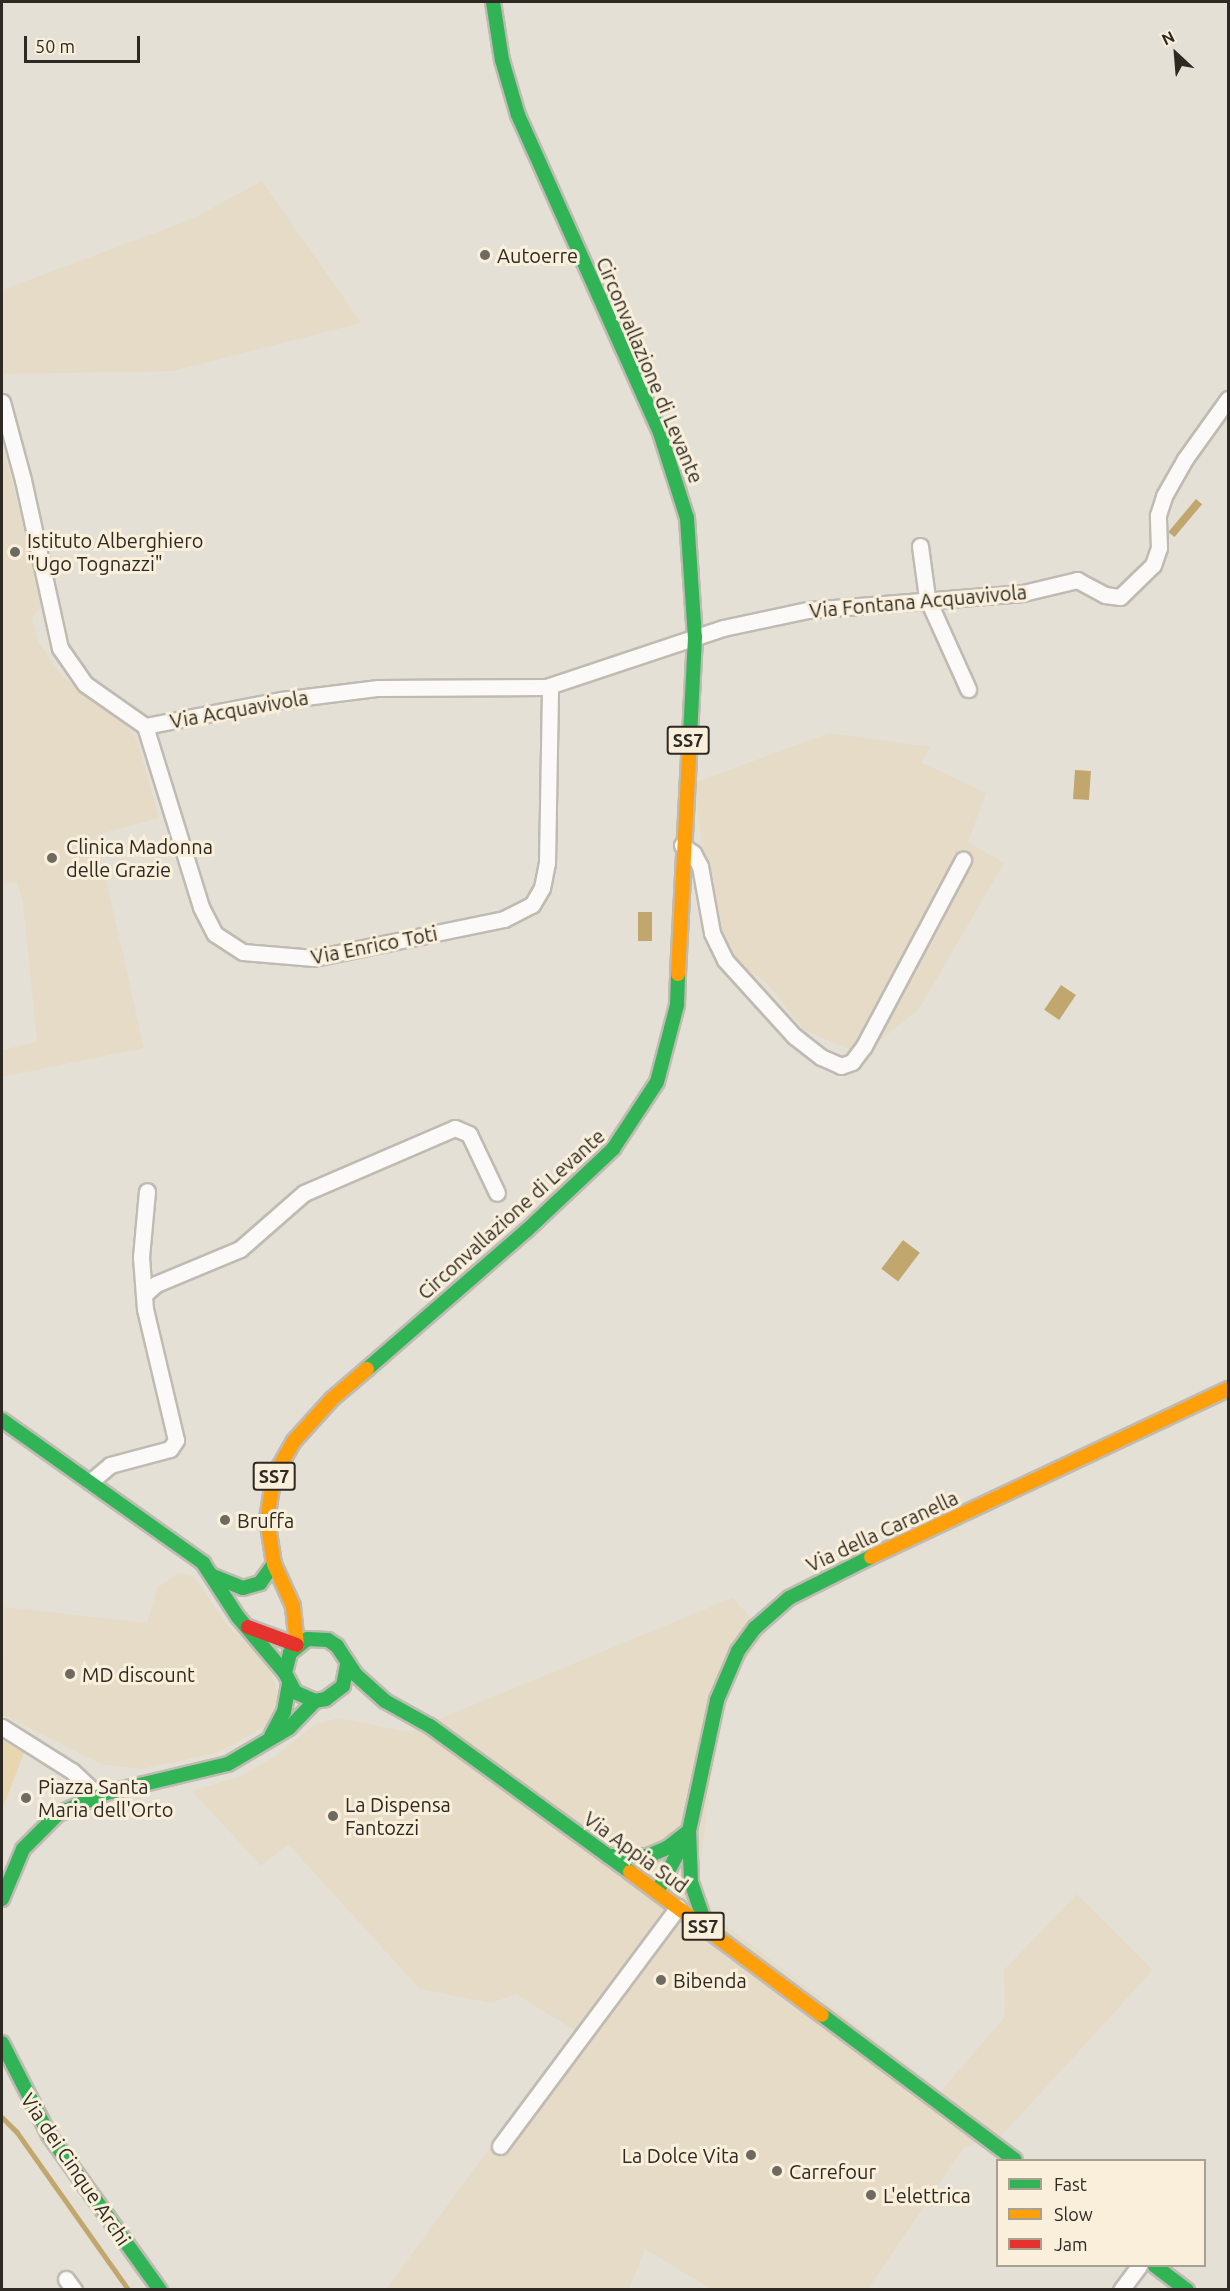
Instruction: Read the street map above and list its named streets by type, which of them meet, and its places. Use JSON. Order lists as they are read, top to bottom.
{
  "streets": {
    "main road": [
      "Circonvallazione di Levante",
      "SS7",
      "Via della Caranella",
      "Via Appia Sud",
      "Via dei Cinque Archi"
    ],
    "street": ["Via Fontana Acquavivola", "Via Acquavivola", "Via Enrico Toti"]
  },
  "crossings": [
    ["Circonvallazione di Levante", "Via Fontana Acquavivola"],
    ["Circonvallazione di Levante", "Via Acquavivola"],
    ["Circonvallazione di Levante", "SS7"],
    ["Circonvallazione di Levante", "Via Appia Sud"],
    ["Via Fontana Acquavivola", "Via Acquavivola"],
    ["Via Acquavivola", "Via Enrico Toti"],
    ["SS7", "Via Appia Sud"],
    ["Via della Caranella", "Via Appia Sud"]
  ],
  "places": [
    "Autoerre",
    "Istituto Alberghiero \"Ugo Tognazzi\"",
    "Clinica Madonna delle Grazie",
    "Bruffa",
    "MD discount",
    "Piazza Santa Maria dell'Orto",
    "La Dispensa Fantozzi",
    "Bibenda",
    "La Dolce Vita",
    "Carrefour",
    "L'elettrica"
  ],
  "legend": ["Fast", "Slow", "Jam"],
  "scale_bar": "50 m",
  "north": "top left"
}
